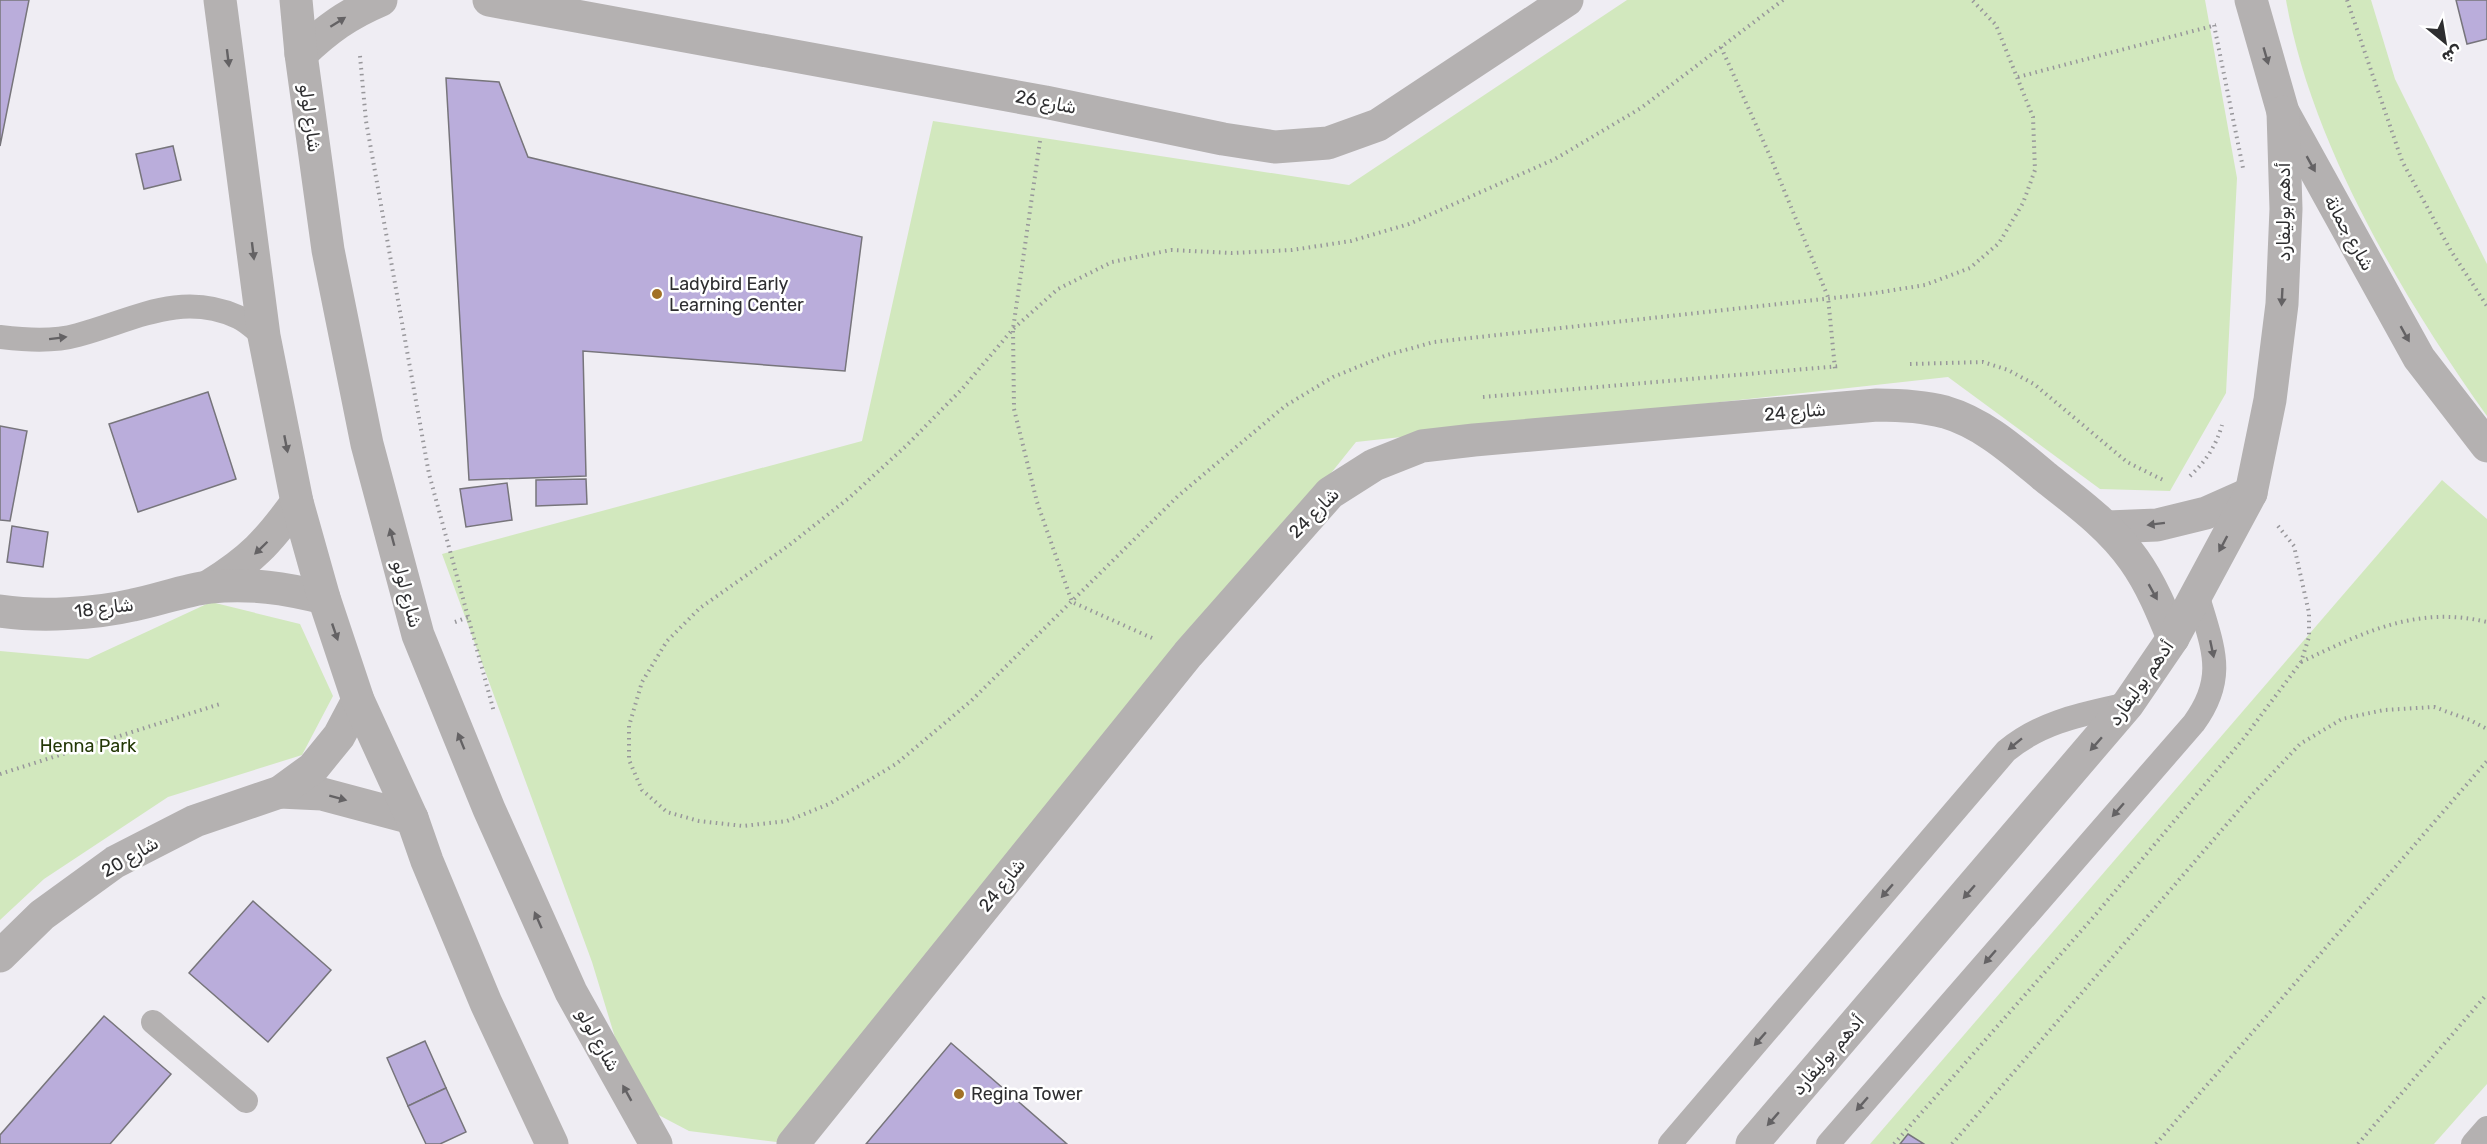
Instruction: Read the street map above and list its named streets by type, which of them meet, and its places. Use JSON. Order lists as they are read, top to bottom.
{
  "streets": {
    "street": [
      "شارع 26",
      "شارع لولو",
      "أدهم بوليفارد",
      "شارع جمانة",
      "شارع 24",
      "شارع 18",
      "شارع 20"
    ]
  },
  "crossings": [
    ["أدهم بوليفارد", "شارع جمانة"],
    ["أدهم بوليفارد", "شارع 24"]
  ],
  "one_way": ["أدهم بوليفارد", "شارع جمانة"],
  "parks": ["Henna Park"],
  "places": ["Ladybird Early Learning Center", "Regina Tower"],
  "north": "bottom right"
}
